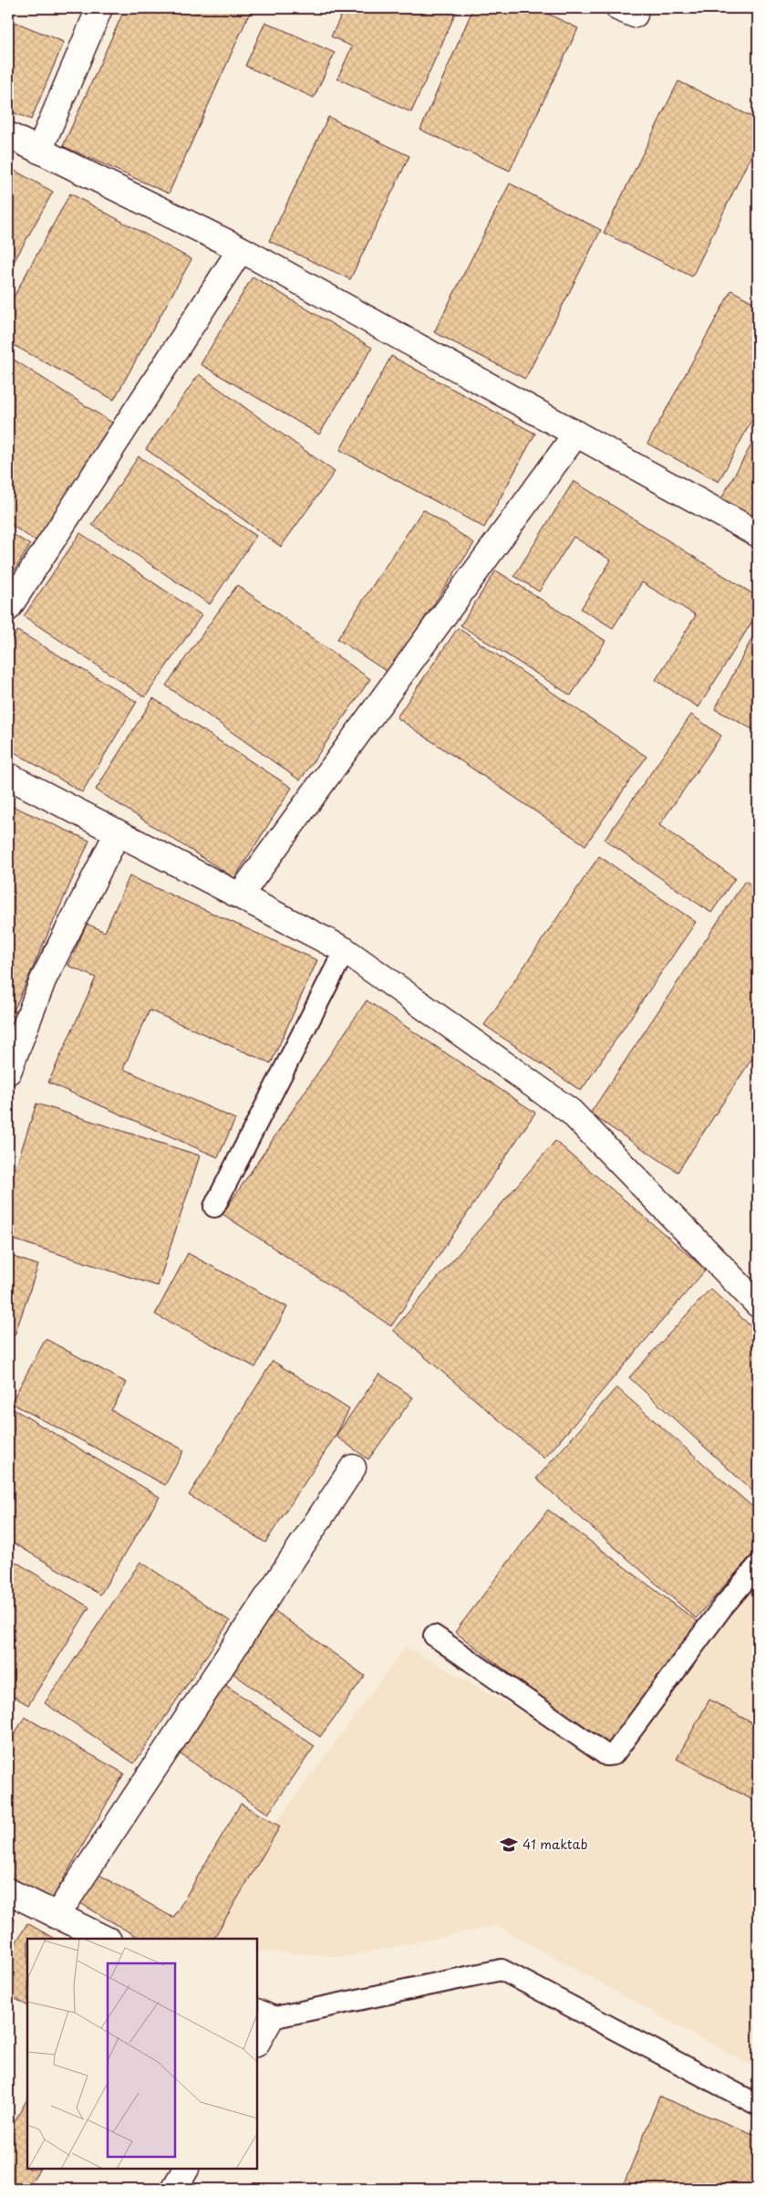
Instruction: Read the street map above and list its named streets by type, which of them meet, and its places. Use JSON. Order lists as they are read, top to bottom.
{
  "places": {
    "school or university": ["41 maktab"]
  }
}
